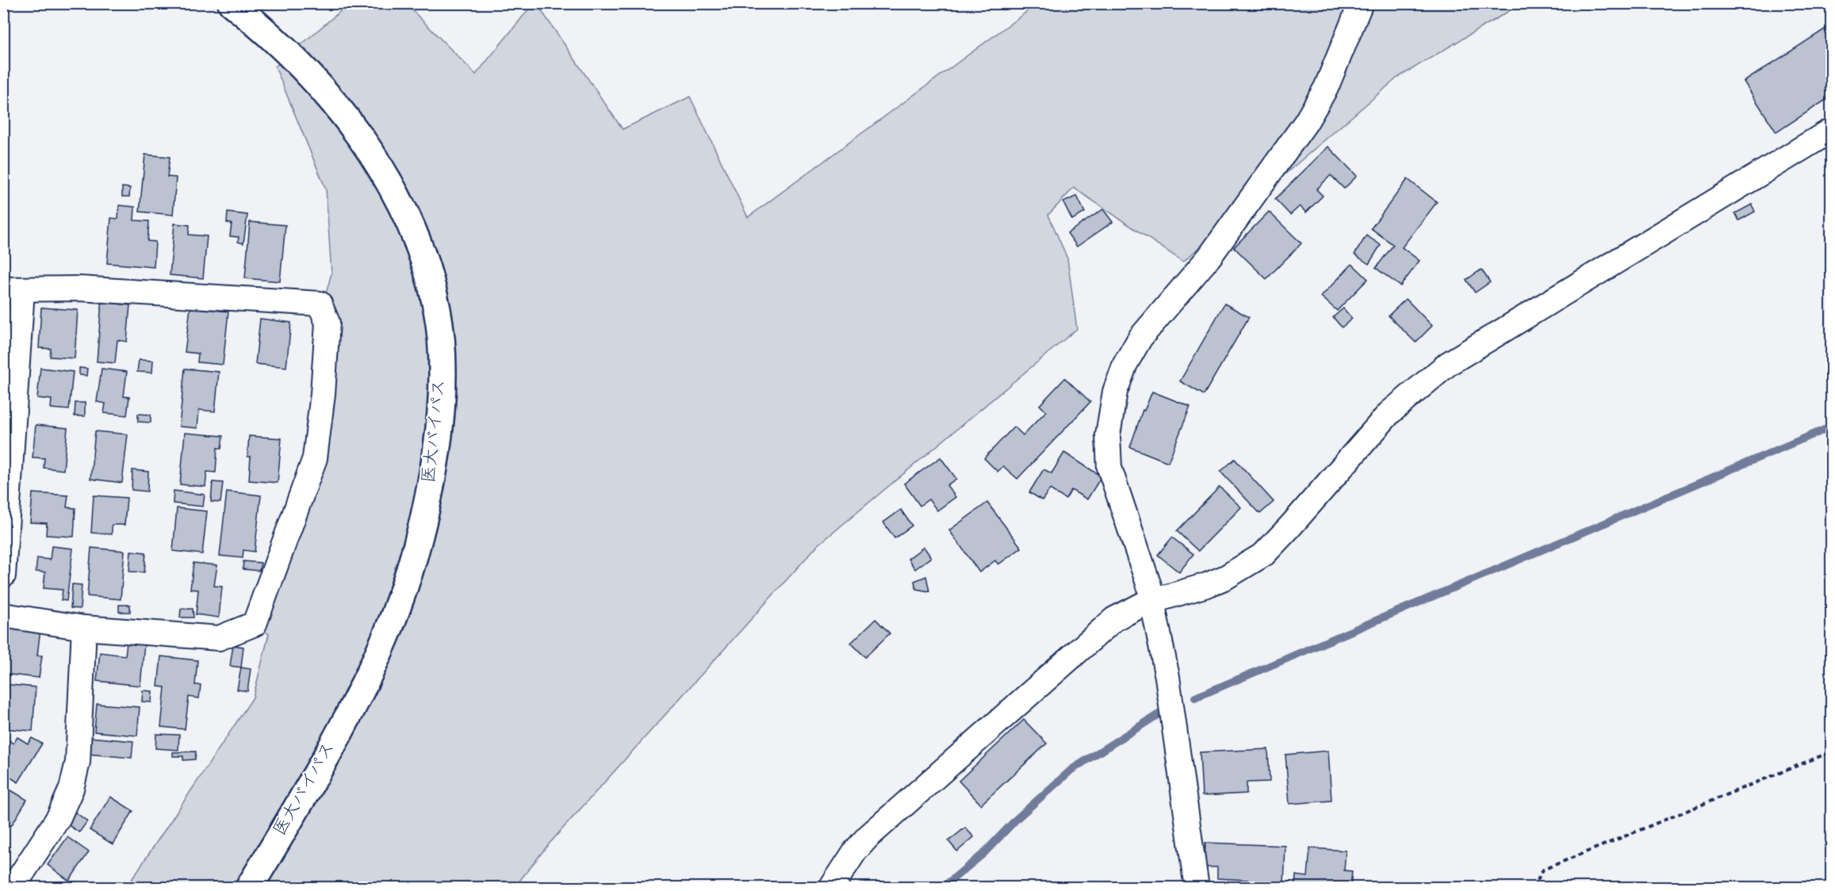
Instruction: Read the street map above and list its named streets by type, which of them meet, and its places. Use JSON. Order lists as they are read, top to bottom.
{
  "streets": {
    "main road": ["医大バイパス"]
  }
}
